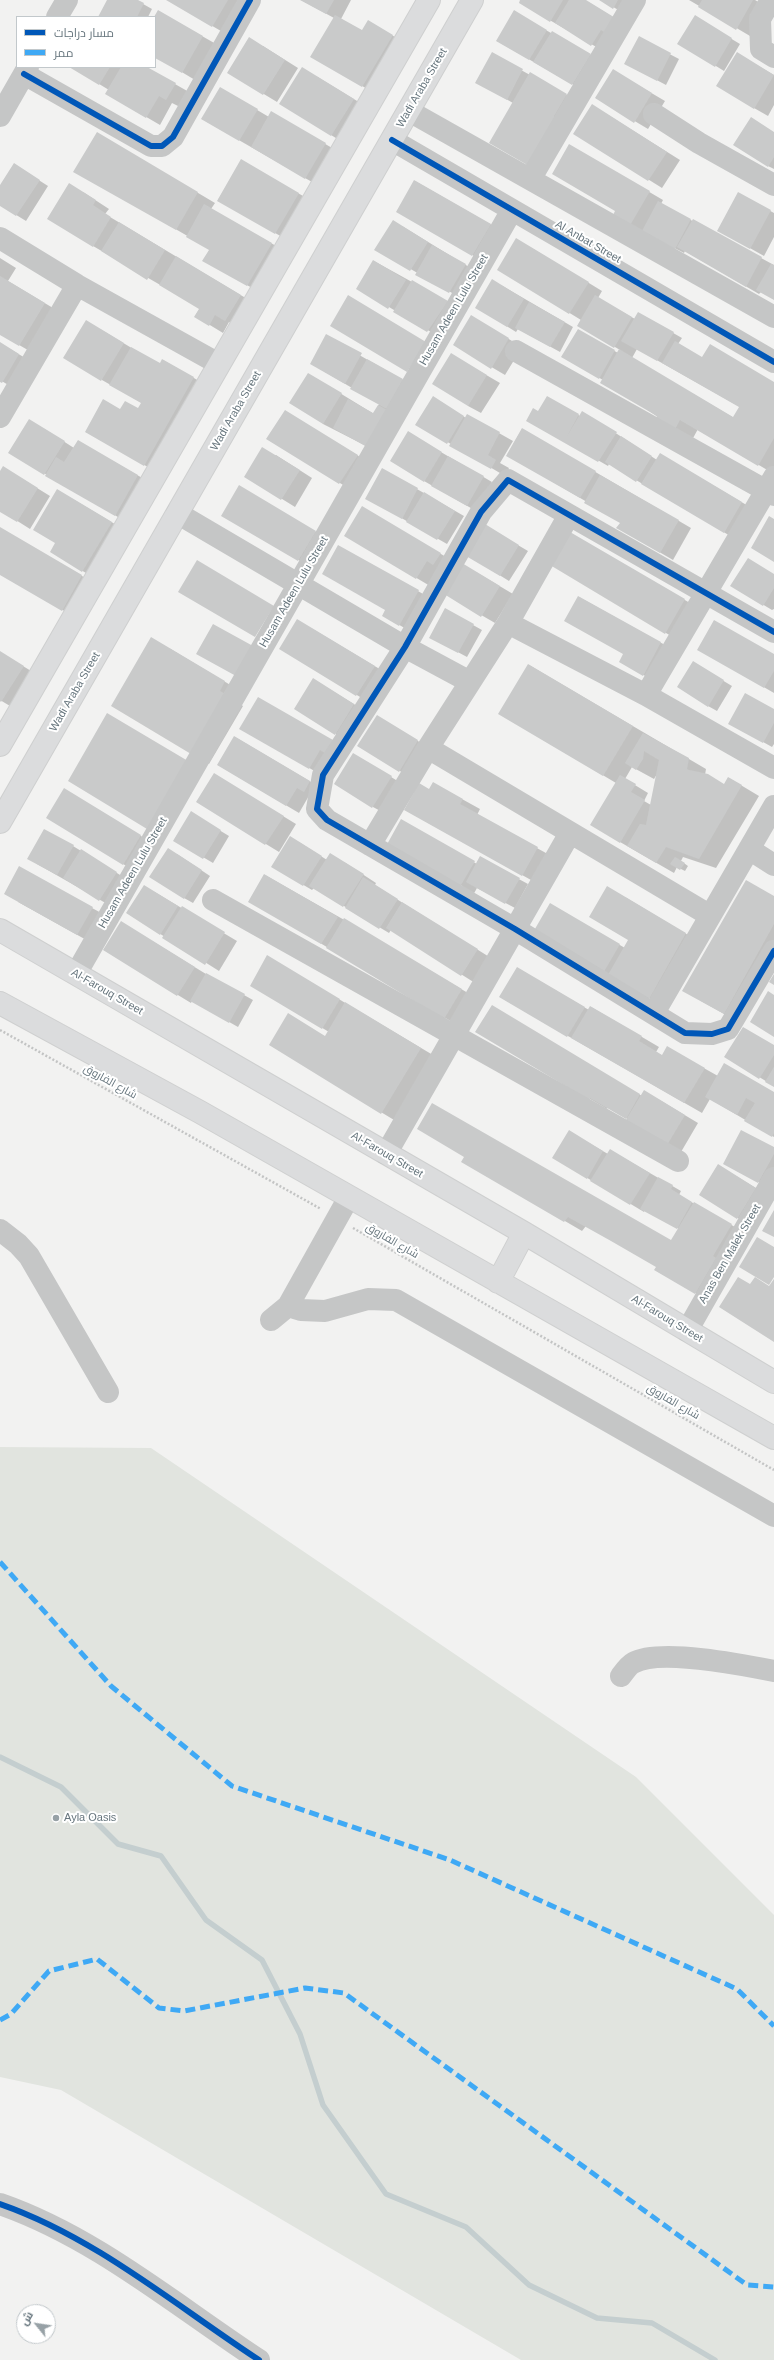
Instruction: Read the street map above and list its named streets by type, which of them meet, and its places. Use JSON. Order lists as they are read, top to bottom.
{
  "streets": {
    "main road": ["Wadi Araba Street", "Al-Farouq Street"],
    "street": ["Al Anbat Street", "Husam Adeen Lulu Street", "Anas Ben Malek Street"],
    "path": ["شارع الفاروق"]
  },
  "crossings": [
    ["Wadi Araba Street", "Al Anbat Street"],
    ["Al Anbat Street", "Husam Adeen Lulu Street"],
    ["Husam Adeen Lulu Street", "Al-Farouq Street"],
    ["Al-Farouq Street", "Anas Ben Malek Street"]
  ],
  "places": ["Ayla Oasis"],
  "legend": ["مسار دراجات", "ممر"],
  "north": "top left"
}
